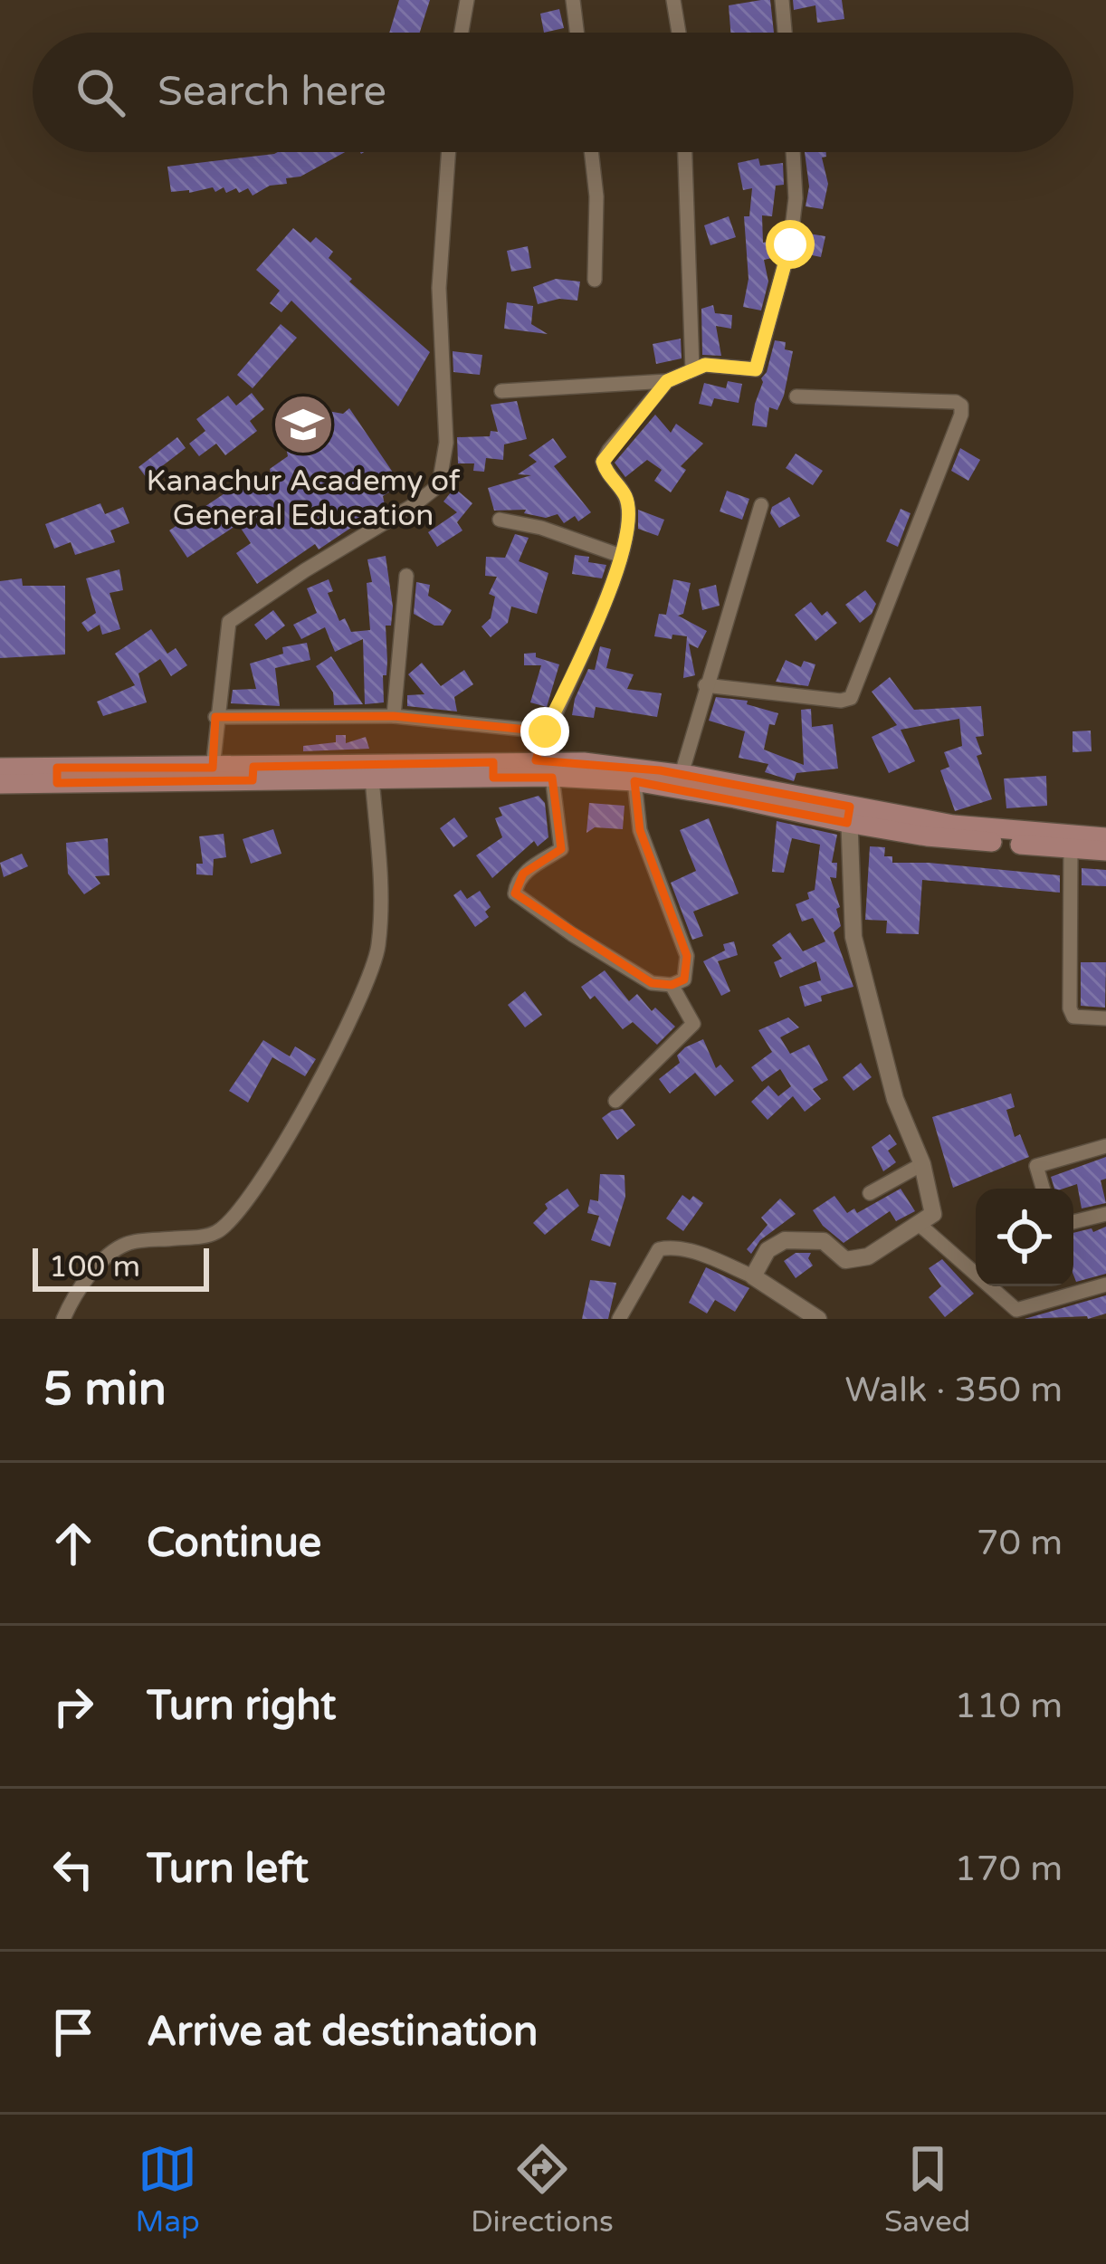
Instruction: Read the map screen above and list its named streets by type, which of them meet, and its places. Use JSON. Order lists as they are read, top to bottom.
{
  "places": {
    "school or university": ["Kanachur Academy of General Education"]
  },
  "scale_bar": "100 m",
  "page": {
    "search": "Search here",
    "scale": "100 m",
    "heading": ["5 min", "Walk · 350 m"],
    "list": [
      ["Continue", "70 m"],
      ["Turn right", "110 m"],
      ["Turn left", "170 m"],
      "Arrive at destination"
    ],
    "nav": ["Map", "Directions", "Saved"]
  }
}
